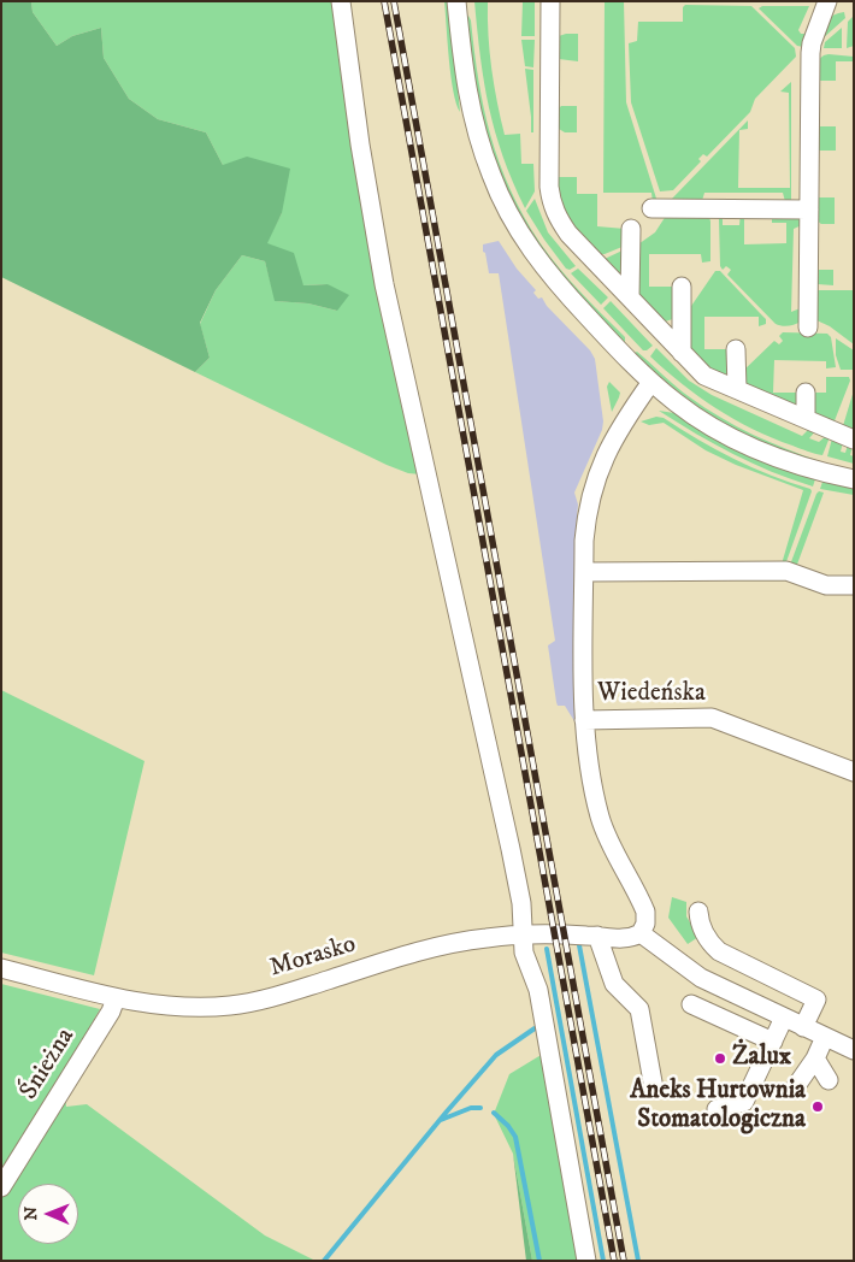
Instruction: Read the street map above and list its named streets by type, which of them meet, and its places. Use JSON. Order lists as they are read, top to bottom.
{
  "streets": {
    "street": ["Wiedeńska", "Morasko", "Śnieżna"]
  },
  "crossings": [
    ["Morasko", "Śnieżna"]
  ],
  "places": ["Żalux", "Aneks Hurtownia Stomatologiczna"],
  "north": "left"
}
